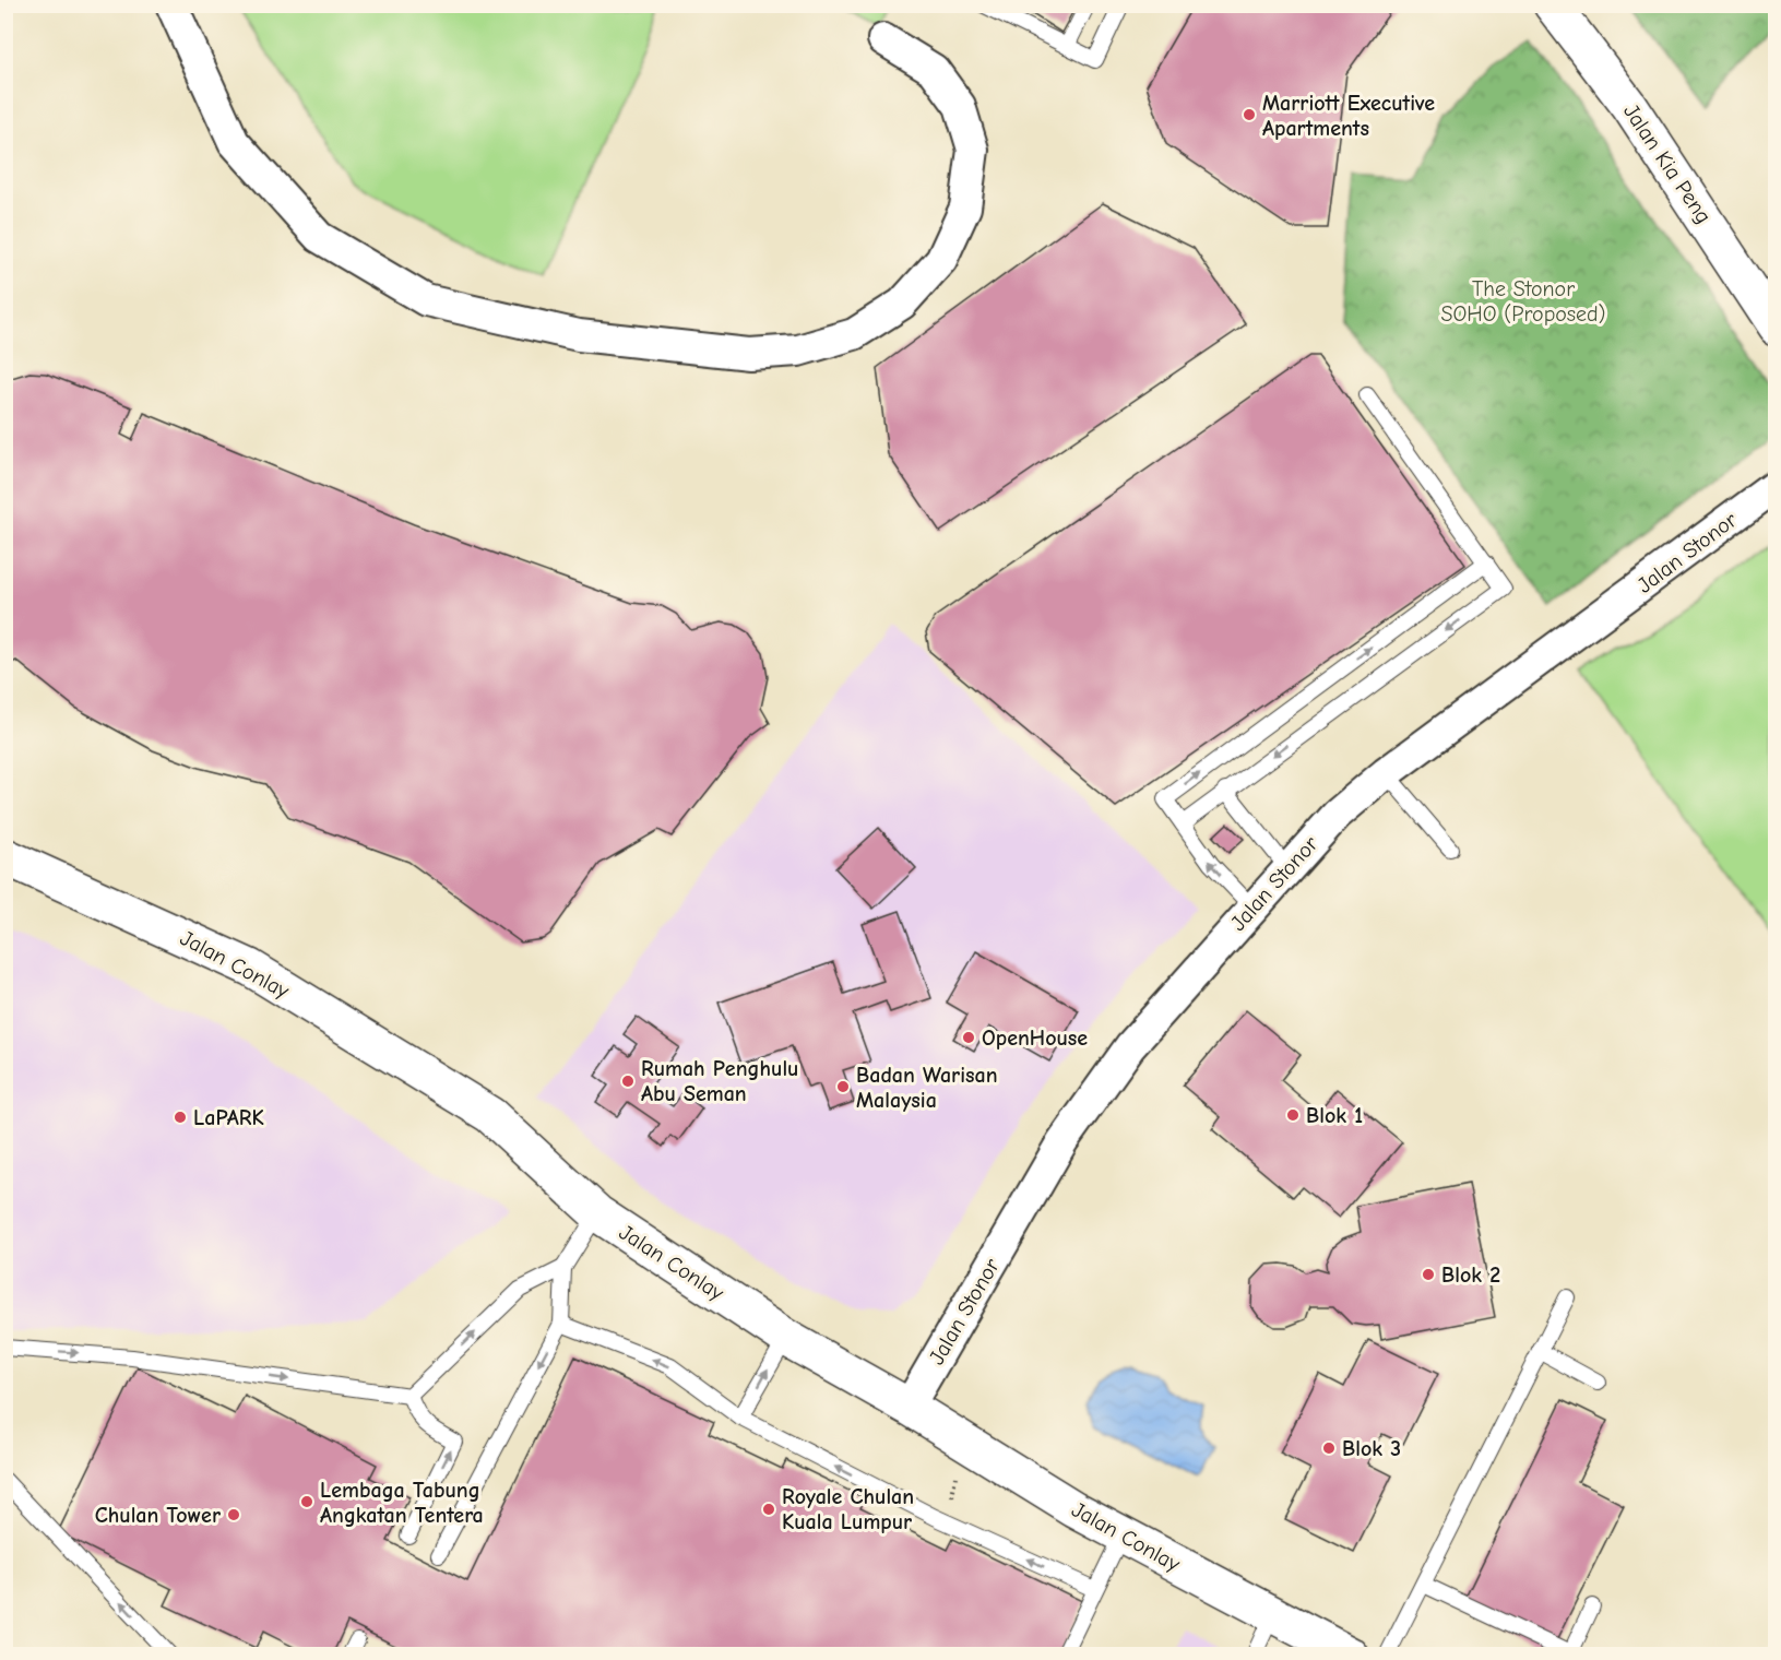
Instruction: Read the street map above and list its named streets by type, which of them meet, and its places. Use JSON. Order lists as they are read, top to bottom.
{
  "streets": {
    "street": ["Jalan Kia Peng", "Jalan Stonor", "Jalan Conlay"]
  },
  "crossings": [
    ["Jalan Stonor", "Jalan Conlay"]
  ],
  "parks": ["The Stonor SOHO (Proposed)"],
  "places": [
    "Marriott Executive Apartments",
    "OpenHouse",
    "Rumah Penghulu Abu Seman",
    "Badan Warisan Malaysia",
    "Blok 1",
    "LaPARK",
    "Blok 2",
    "Blok 3",
    "Lembaga Tabung Angkatan Tentera",
    "Royale Chulan Kuala Lumpur",
    "Chulan Tower"
  ]
}
